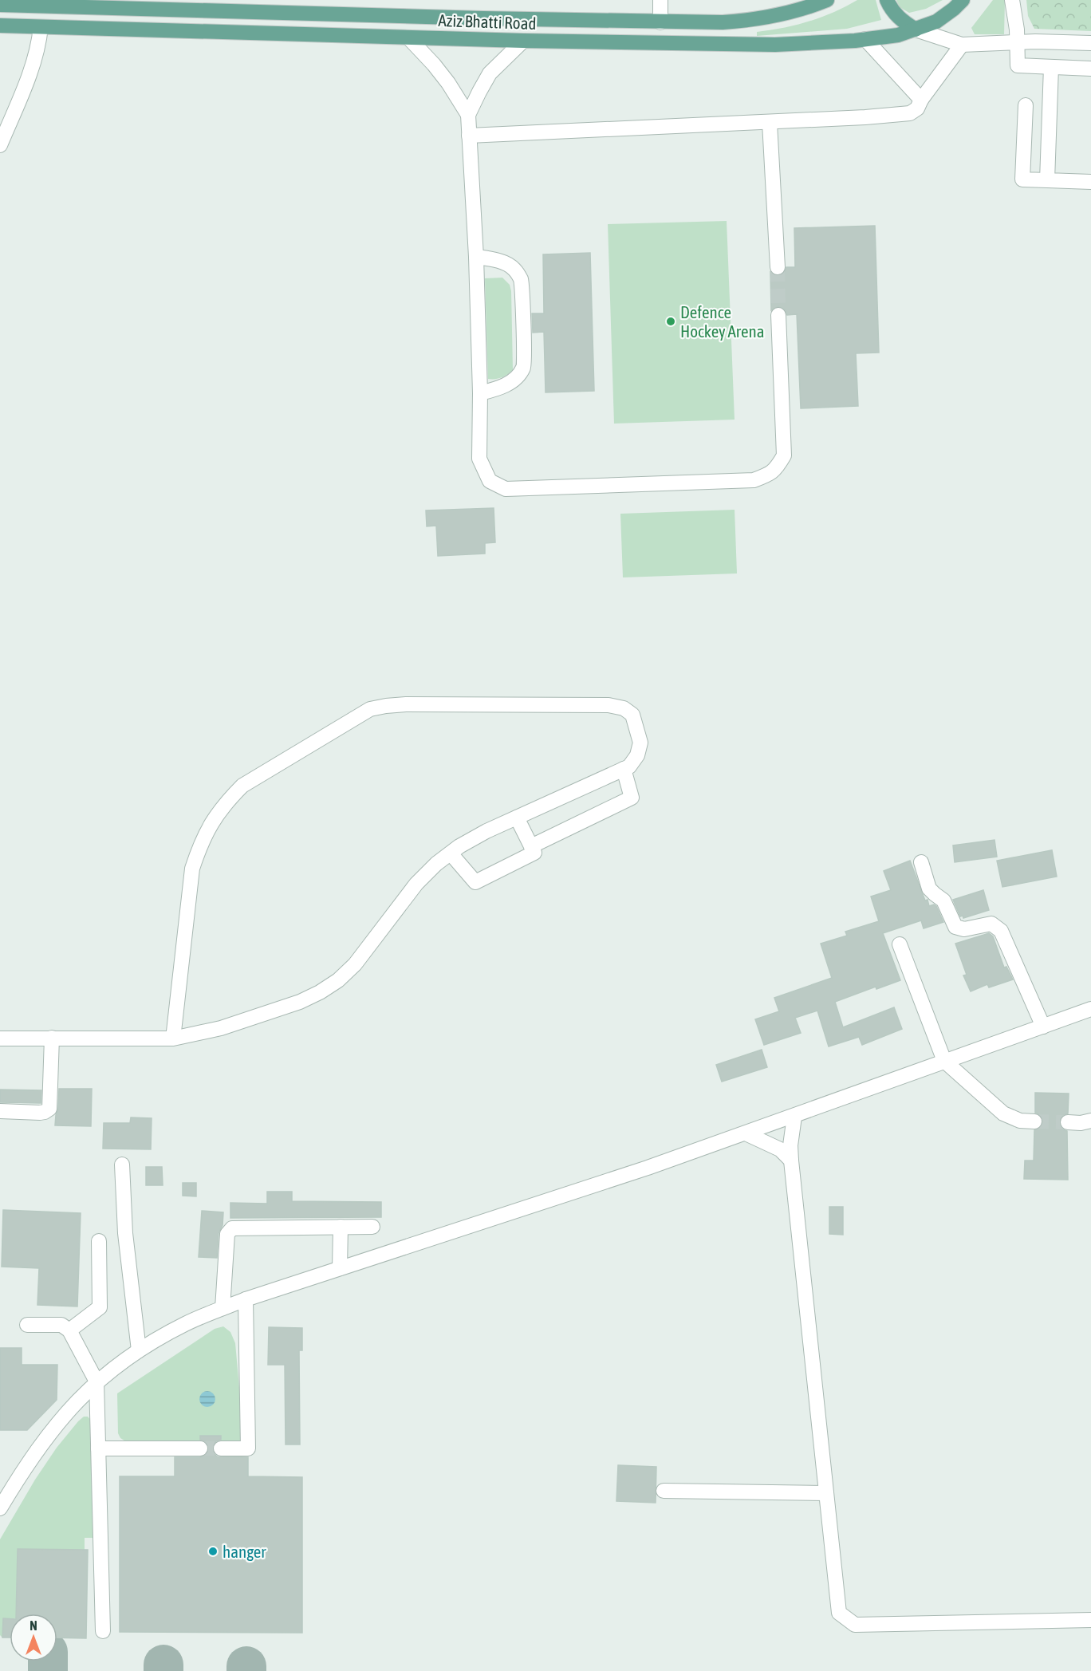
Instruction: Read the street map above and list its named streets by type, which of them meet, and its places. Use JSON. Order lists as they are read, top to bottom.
{
  "streets": {
    "main road": ["Aziz Bhatti Road"]
  },
  "places": ["Defence Hockey Arena", "hanger"],
  "north": "top"
}
